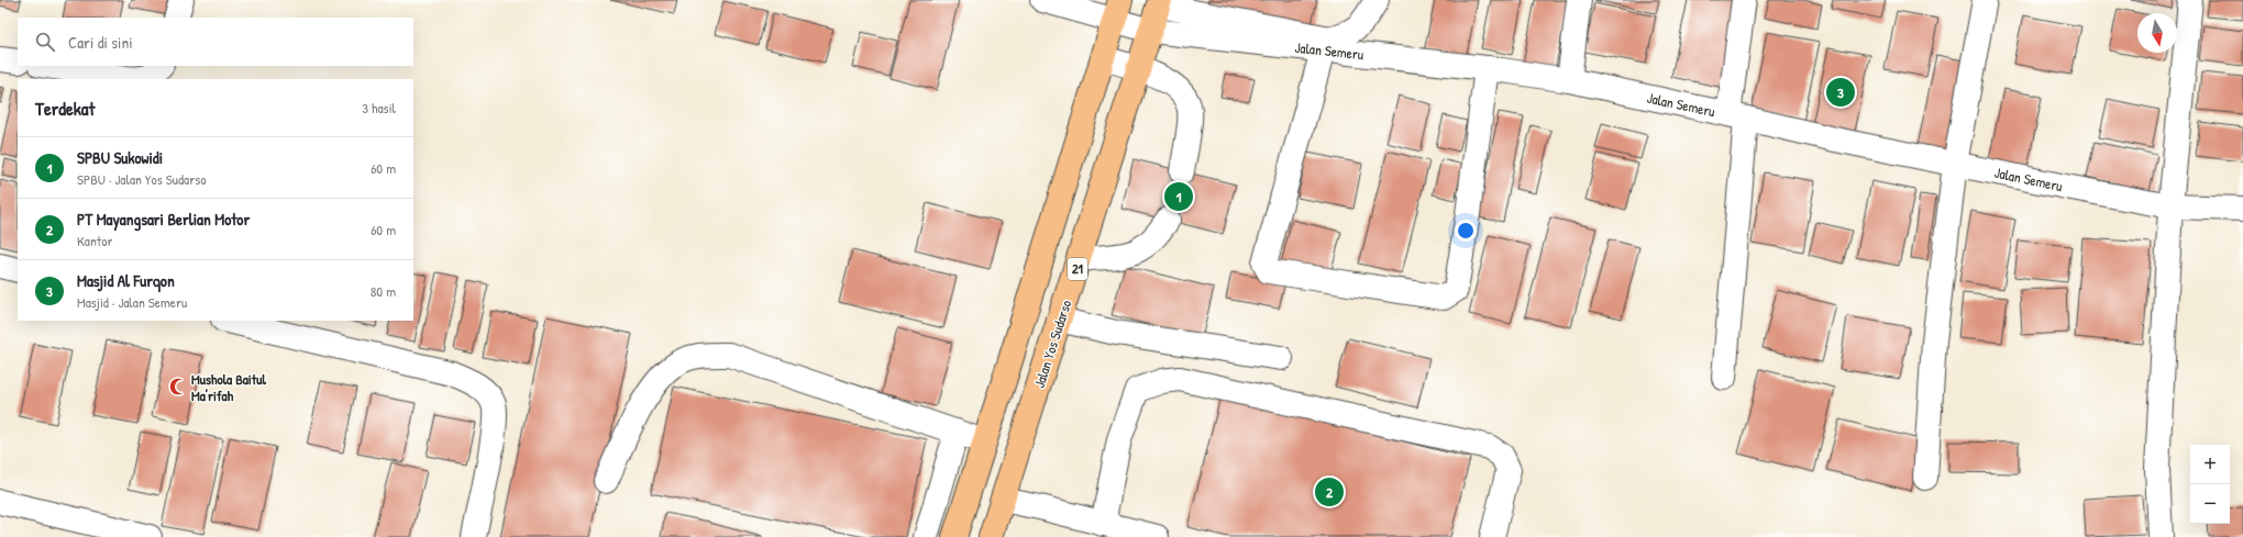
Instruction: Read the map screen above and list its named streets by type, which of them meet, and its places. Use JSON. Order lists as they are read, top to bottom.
{
  "streets": {
    "highway": ["21", "Jalan Yos Sudarso"],
    "street": ["Jalan Semeru"]
  },
  "crossings": [
    ["Jalan Semeru", "Jalan Yos Sudarso"]
  ],
  "places": {
    "mosque": ["Mushola Baitul Ma'rifah"]
  },
  "north": "bottom",
  "page": {
    "search": "Cari di sini",
    "pins": ["3", "1", "2"],
    "heading": ["Terdekat", "3 hasil"],
    "list": [
      {
        "mark": "1",
        "name": "SPBU Sukowidi",
        "note": "SPBU · Jalan Yos Sudarso",
        "value": "60 m"
      },
      {
        "mark": "2",
        "name": "PT Mayangsari Berlian Motor",
        "note": "Kantor",
        "value": "60 m"
      },
      {
        "mark": "3",
        "name": "Masjid Al Furqon",
        "note": "Masjid · Jalan Semeru",
        "value": "80 m"
      }
    ],
    "map_buttons": ["+", "−"]
  }
}
